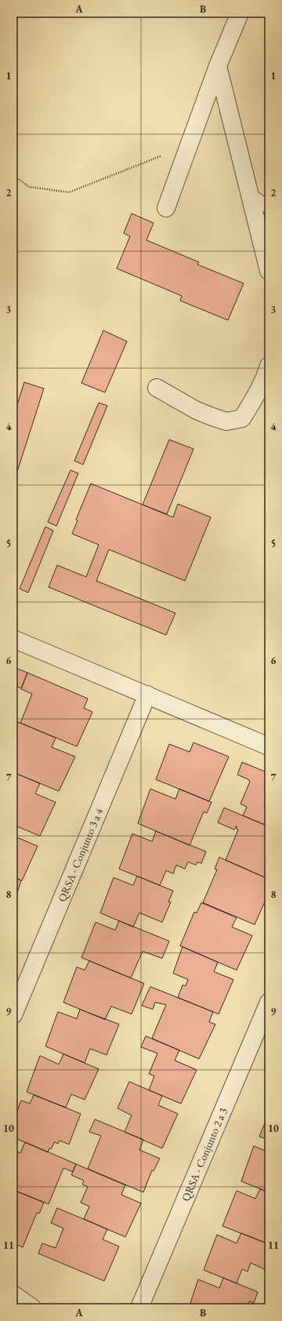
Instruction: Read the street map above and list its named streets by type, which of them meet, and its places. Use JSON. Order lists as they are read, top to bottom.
{
  "streets": {
    "street": ["QRSA - Conjunto 3 a 4", "QRSA - Conjunto 2 a 3"]
  },
  "grid": {
    "columns": ["A", "B"],
    "rows": [
      "1",
      "2",
      "3",
      "4",
      "5",
      "6",
      "7",
      "8",
      "9",
      "10",
      "11"
    ]
  }
}
